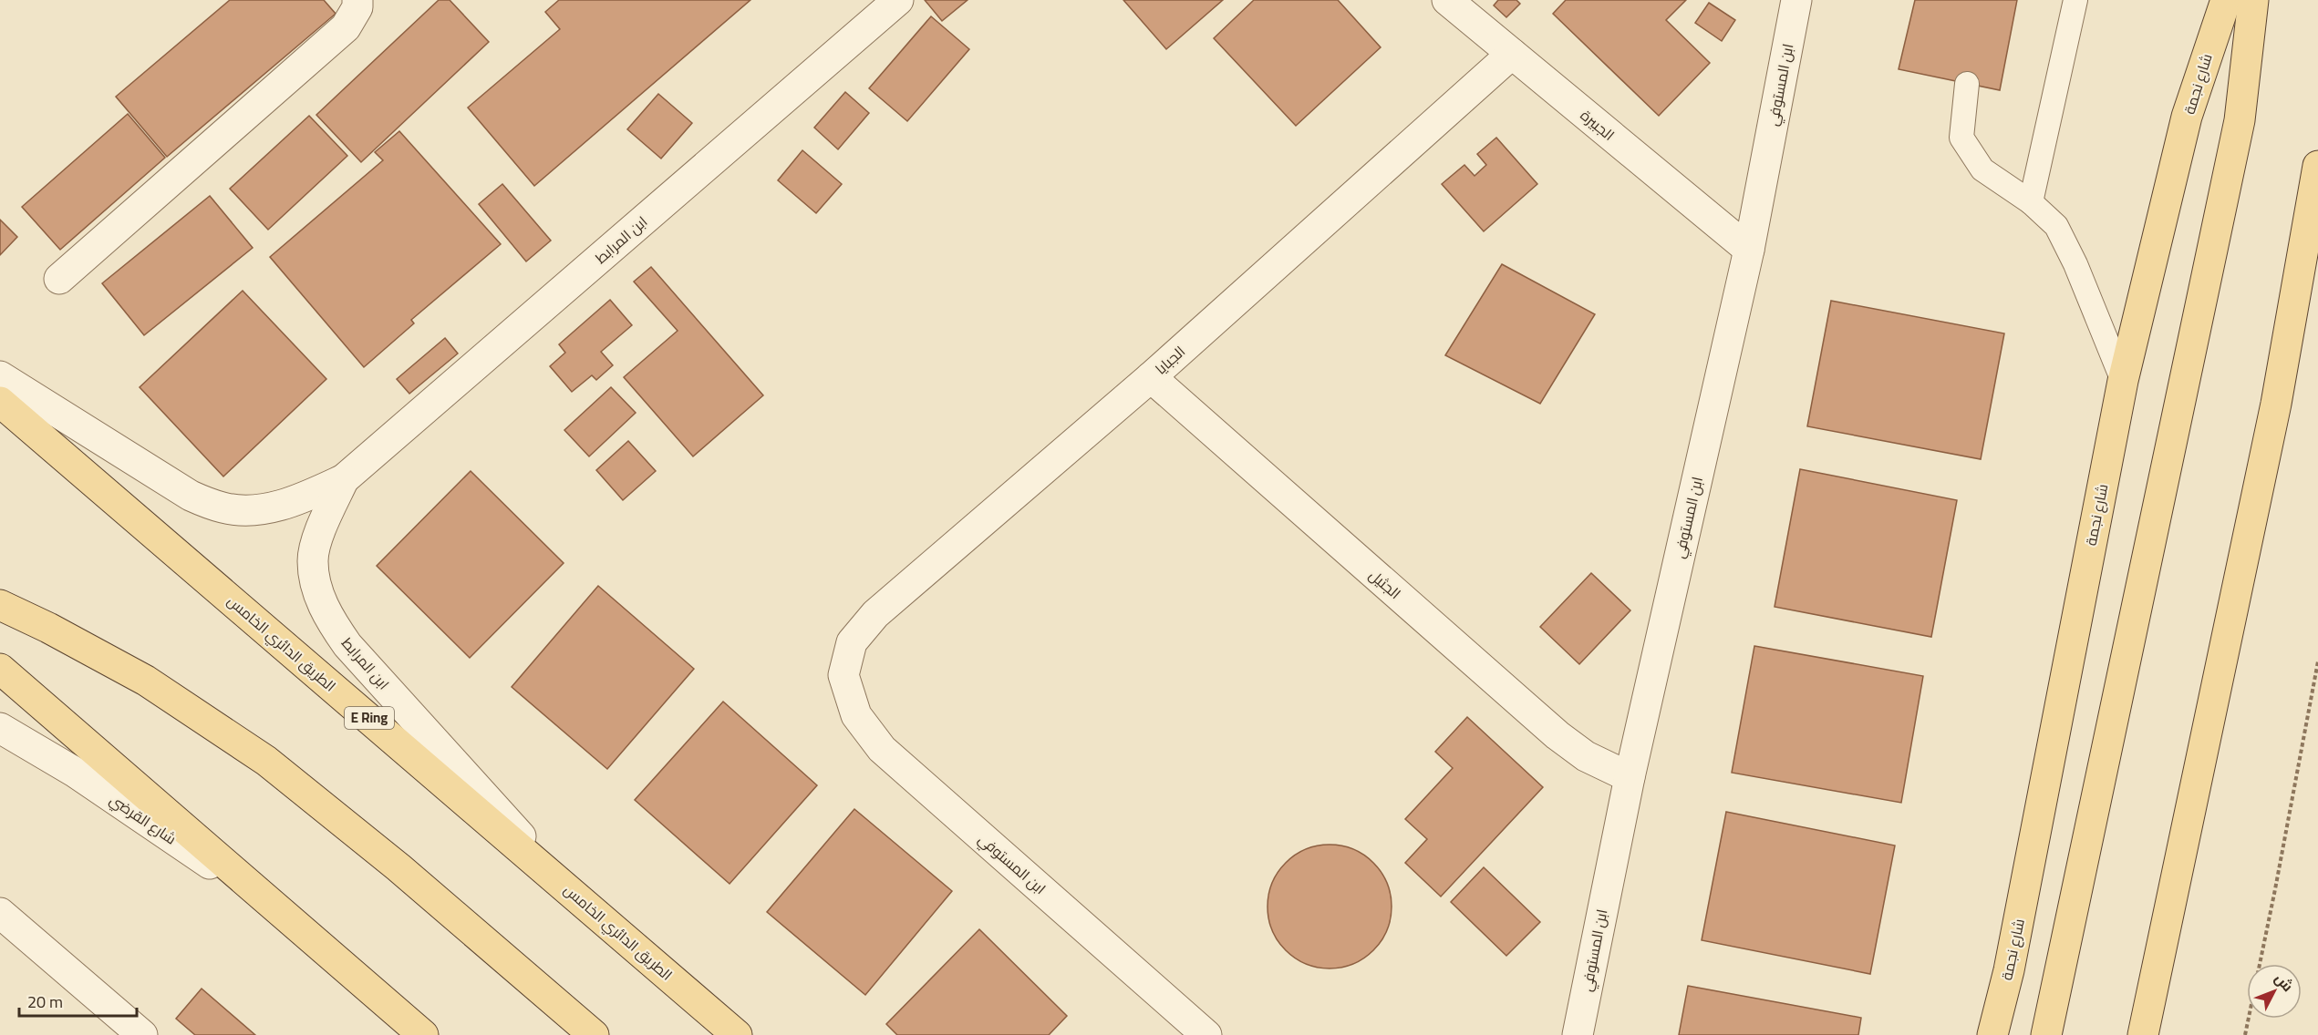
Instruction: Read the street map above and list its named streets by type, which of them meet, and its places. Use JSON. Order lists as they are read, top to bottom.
{
  "streets": {
    "main road": ["شارع نجمة", "الطريق الدائري الخامس", "E Ring"],
    "street": [
      "ابن المستوفي",
      "الجبيرة",
      "ابن المرابط",
      "الجبايا",
      "الجثيل",
      "شارع القرضي"
    ]
  },
  "crossings": [
    ["ابن المستوفي", "الجبيرة"],
    ["ابن المستوفي", "الجبايا"],
    ["ابن المستوفي", "الجثيل"],
    ["الجبيرة", "الجبايا"],
    ["ابن المرابط", "الطريق الدائري الخامس"],
    ["الجبايا", "الجثيل"]
  ],
  "scale_bar": "20 m",
  "north": "top right"
}
